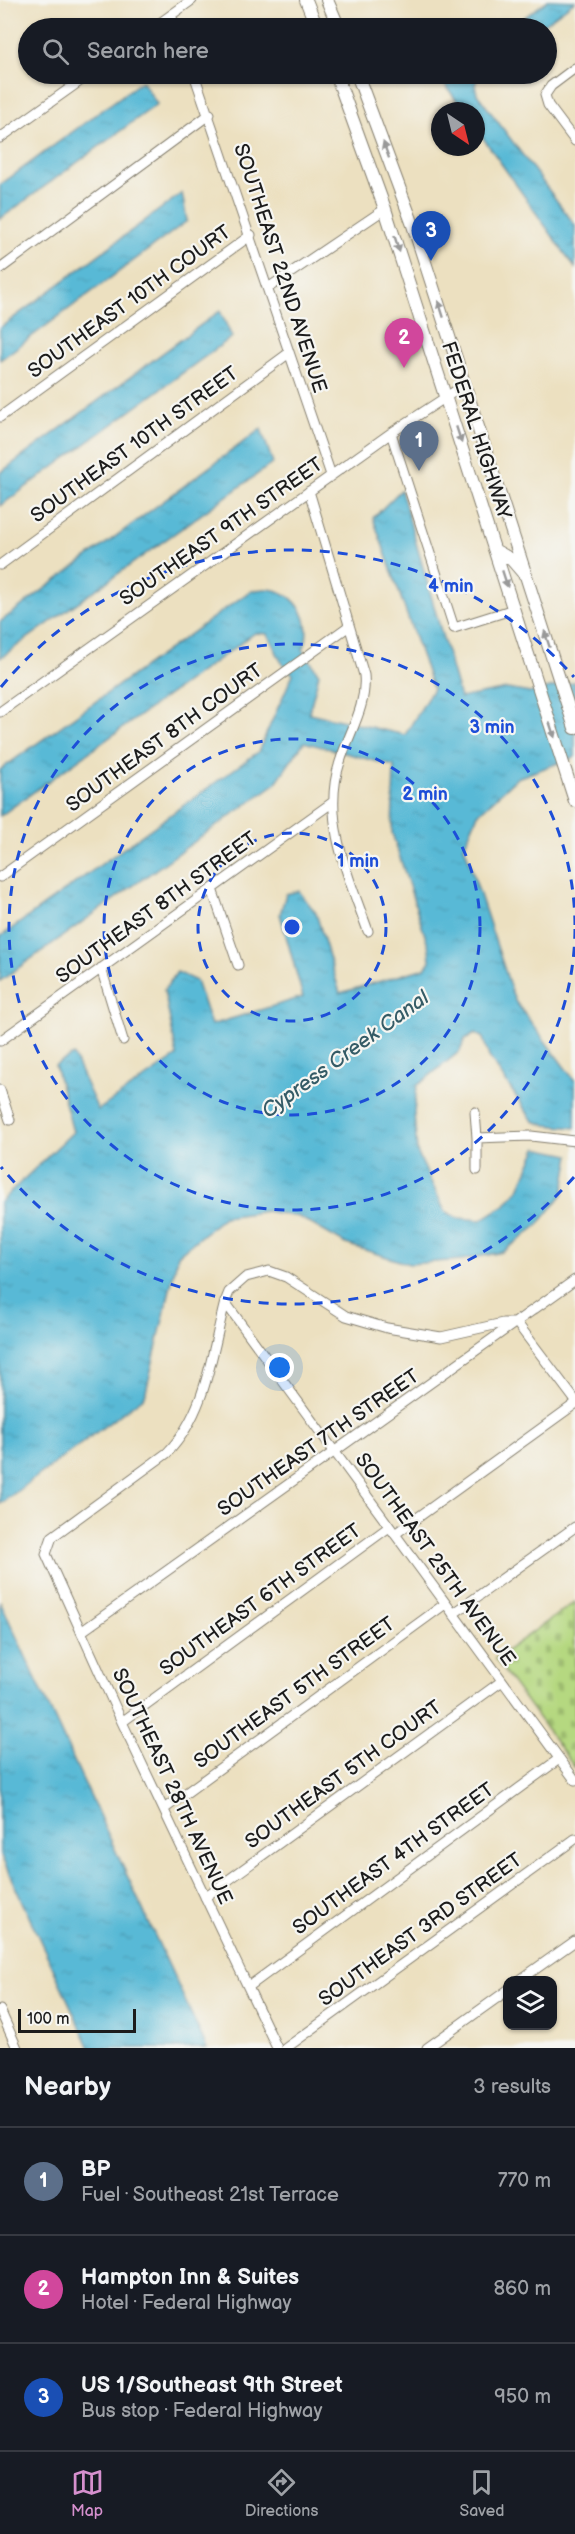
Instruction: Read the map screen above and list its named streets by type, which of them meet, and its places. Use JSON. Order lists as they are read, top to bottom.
{
  "streets": {
    "main road": ["FEDERAL HIGHWAY"],
    "street": [
      "SOUTHEAST 22ND AVENUE",
      "SOUTHEAST 10TH COURT",
      "SOUTHEAST 10TH STREET",
      "SOUTHEAST 9TH STREET",
      "SOUTHEAST 8TH COURT",
      "SOUTHEAST 8TH STREET",
      "SOUTHEAST 7TH STREET",
      "SOUTHEAST 25TH AVENUE",
      "SOUTHEAST 6TH STREET",
      "SOUTHEAST 5TH STREET",
      "SOUTHEAST 5TH COURT",
      "SOUTHEAST 28TH AVENUE",
      "SOUTHEAST 4TH STREET",
      "SOUTHEAST 3RD STREET"
    ]
  },
  "crossings": [
    ["SOUTHEAST 22ND AVENUE", "SOUTHEAST 10TH COURT"],
    ["SOUTHEAST 22ND AVENUE", "SOUTHEAST 10TH STREET"],
    ["SOUTHEAST 22ND AVENUE", "SOUTHEAST 9TH STREET"],
    ["FEDERAL HIGHWAY", "SOUTHEAST 9TH STREET"],
    ["SOUTHEAST 7TH STREET", "SOUTHEAST 25TH AVENUE"],
    ["SOUTHEAST 7TH STREET", "SOUTHEAST 28TH AVENUE"],
    ["SOUTHEAST 25TH AVENUE", "SOUTHEAST 6TH STREET"],
    ["SOUTHEAST 25TH AVENUE", "SOUTHEAST 5TH STREET"],
    ["SOUTHEAST 25TH AVENUE", "SOUTHEAST 5TH COURT"],
    ["SOUTHEAST 25TH AVENUE", "SOUTHEAST 28TH AVENUE"],
    ["SOUTHEAST 25TH AVENUE", "SOUTHEAST 4TH STREET"],
    ["SOUTHEAST 6TH STREET", "SOUTHEAST 28TH AVENUE"],
    ["SOUTHEAST 5TH STREET", "SOUTHEAST 28TH AVENUE"],
    ["SOUTHEAST 5TH COURT", "SOUTHEAST 28TH AVENUE"],
    ["SOUTHEAST 28TH AVENUE", "SOUTHEAST 4TH STREET"]
  ],
  "water": ["Cypress Creek Canal"],
  "scale_bar": "100 m",
  "north": "bottom right",
  "page": {
    "search": "Search here",
    "pins": ["3", "2", "1"],
    "scale": "100 m",
    "heading": ["Nearby", "3 results"],
    "list": [
      {
        "mark": "1",
        "name": "BP",
        "note": "Fuel · Southeast 21st Terrace",
        "value": "770 m"
      },
      {
        "mark": "2",
        "name": "Hampton Inn & Suites",
        "note": "Hotel · Federal Highway",
        "value": "860 m"
      },
      {
        "mark": "3",
        "name": "US 1/Southeast 9th Street",
        "note": "Bus stop · Federal Highway",
        "value": "950 m"
      }
    ],
    "nav": ["Map", "Directions", "Saved"]
  },
  "rings": [
    "4 min",
    "3 min",
    "2 min",
    "1 min"
  ]
}
